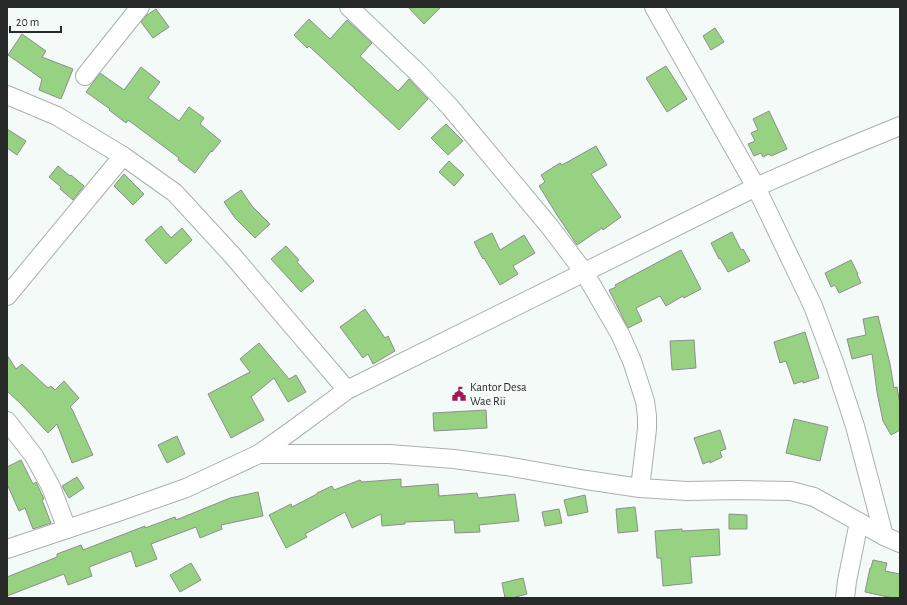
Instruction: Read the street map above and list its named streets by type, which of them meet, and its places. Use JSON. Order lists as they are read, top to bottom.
{
  "places": {
    "public building": ["Kantor Desa Wae Rii"]
  },
  "scale_bar": "20 m"
}
